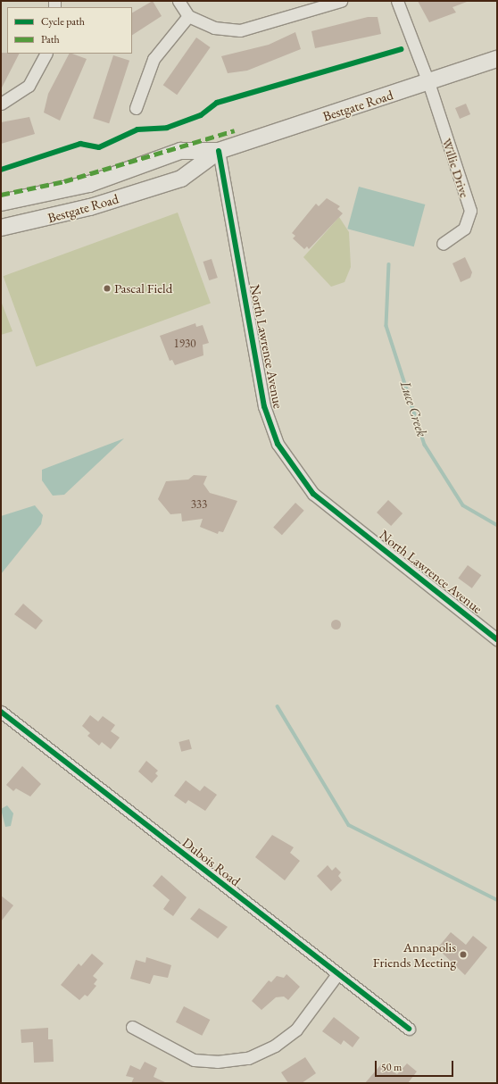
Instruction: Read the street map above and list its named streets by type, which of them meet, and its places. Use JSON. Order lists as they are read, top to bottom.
{
  "streets": {
    "main road": ["Bestgate Road"],
    "street": ["Willie Drive", "North Lawrence Avenue", "Dubois Road"]
  },
  "crossings": [
    ["Bestgate Road", "Willie Drive"],
    ["Bestgate Road", "North Lawrence Avenue"]
  ],
  "water": ["Luce Creek"],
  "places": ["Pascal Field", "Annapolis Friends Meeting"],
  "house_numbers": ["1930", "333"],
  "legend": ["Cycle path", "Path"],
  "scale_bar": "50 m"
}
